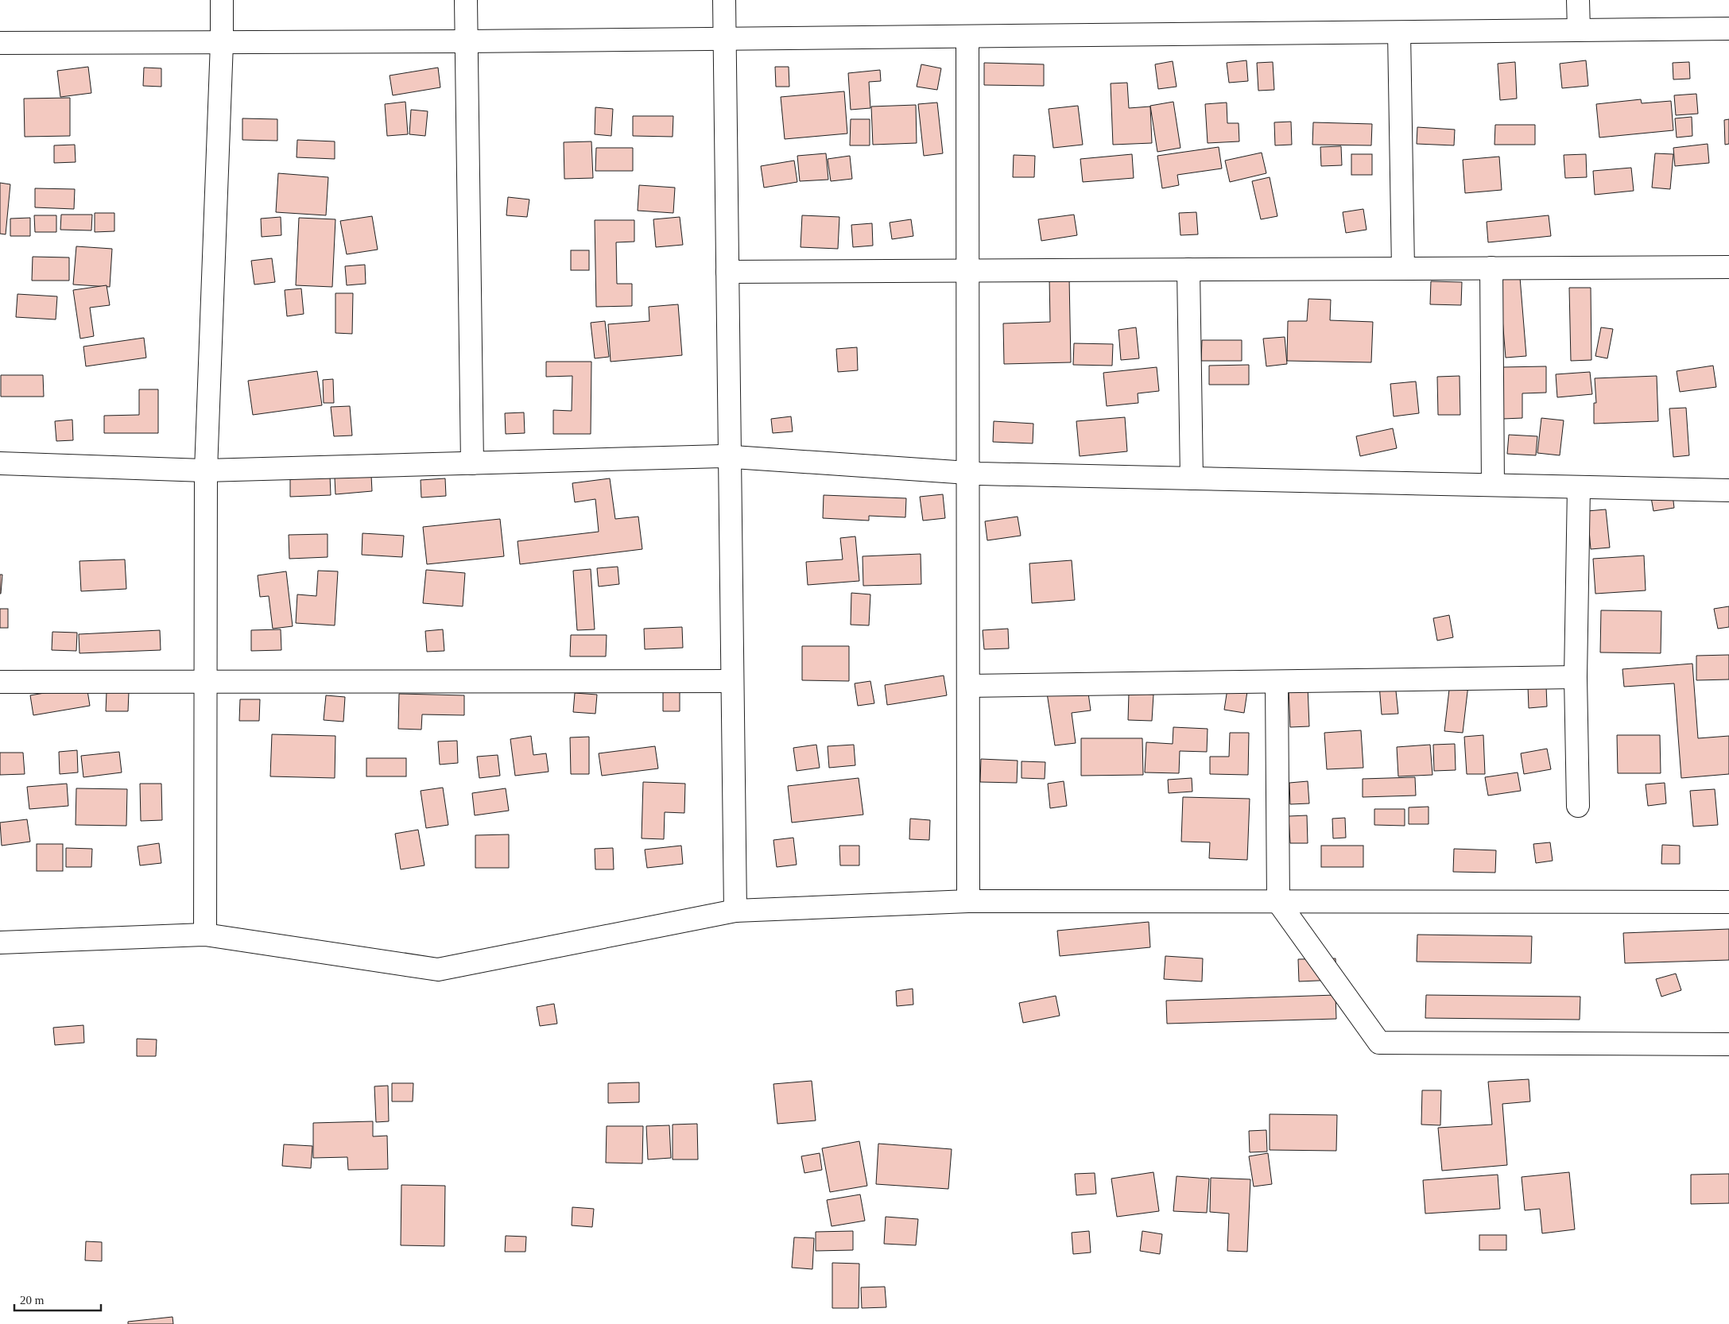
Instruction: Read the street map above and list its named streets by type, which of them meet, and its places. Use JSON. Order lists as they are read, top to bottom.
{
  "scale_bar": "20 m"
}
